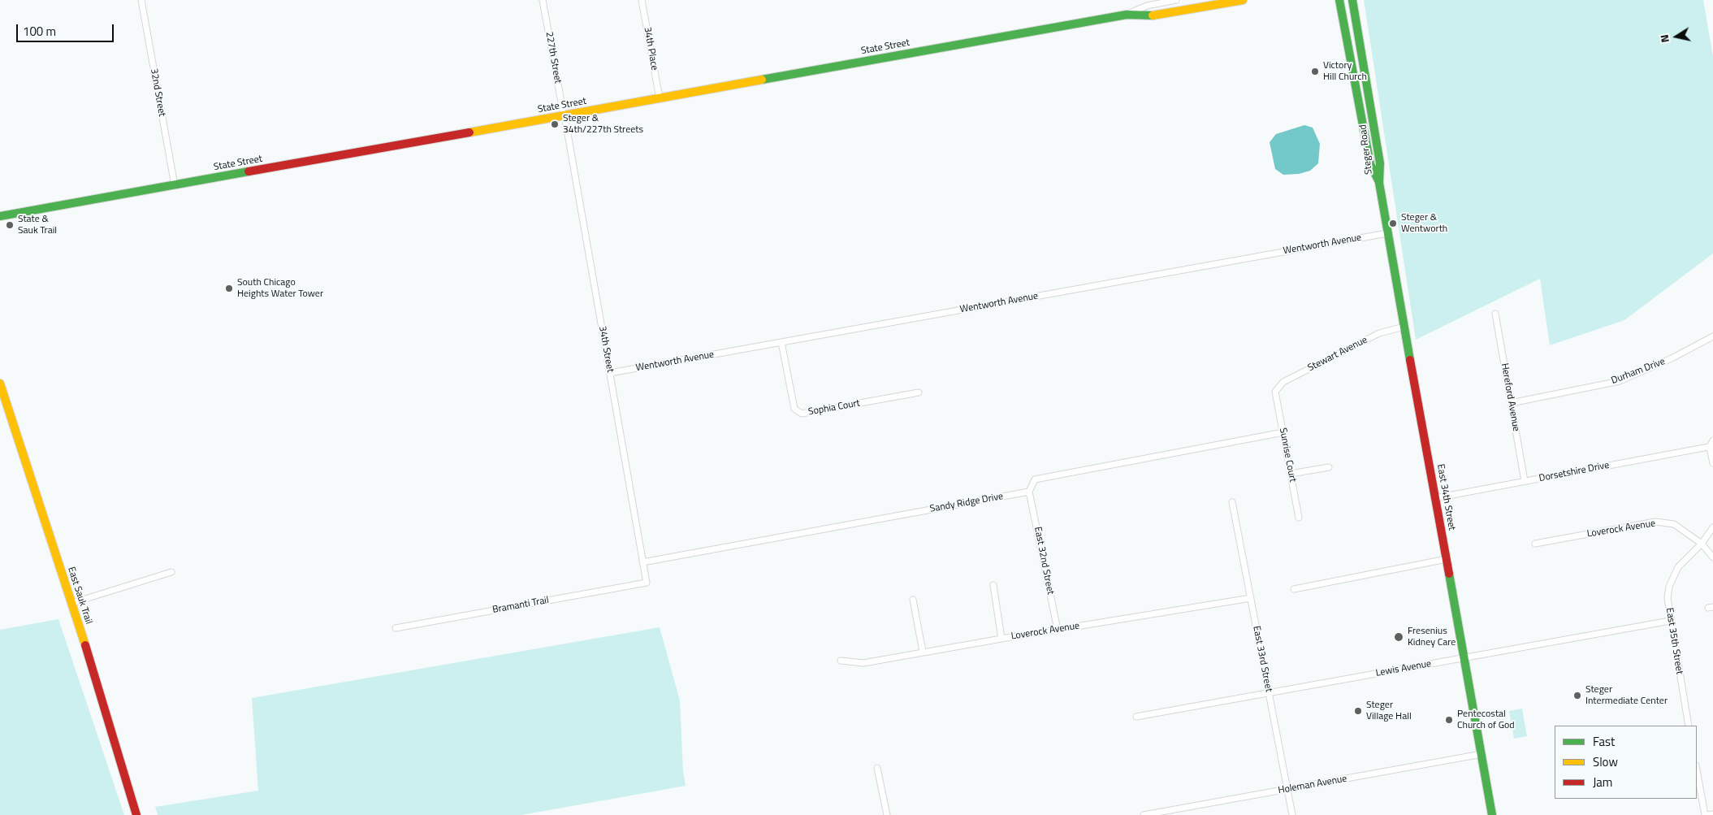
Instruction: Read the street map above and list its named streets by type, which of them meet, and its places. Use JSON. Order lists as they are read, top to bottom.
{
  "streets": {
    "street": [
      "State Street",
      "34th Place",
      "227th Street",
      "32nd Street",
      "Steger Road",
      "Wentworth Avenue",
      "34th Street",
      "Stewart Avenue",
      "Durham Drive",
      "Hereford Avenue",
      "Sophia Court",
      "Sunrise Court",
      "Dorsetshire Drive",
      "East 34th Street",
      "Sandy Ridge Drive",
      "Loverock Avenue",
      "East 32nd Street",
      "East Sauk Trail",
      "Bramanti Trail",
      "East 35th Street",
      "East 33rd Street",
      "Lewis Avenue",
      "Holeman Avenue"
    ]
  },
  "crossings": [
    ["State Street", "34th Place"],
    ["State Street", "227th Street"],
    ["State Street", "32nd Street"],
    ["State Street", "34th Street"],
    ["227th Street", "34th Street"],
    ["Steger Road", "East 34th Street"],
    ["Wentworth Avenue", "34th Street"],
    ["Wentworth Avenue", "Sophia Court"],
    ["Wentworth Avenue", "East 34th Street"],
    ["34th Street", "Sandy Ridge Drive"],
    ["34th Street", "Bramanti Trail"],
    ["Stewart Avenue", "Sunrise Court"],
    ["Stewart Avenue", "East 34th Street"],
    ["Durham Drive", "Hereford Avenue"],
    ["Hereford Avenue", "Dorsetshire Drive"],
    ["Dorsetshire Drive", "East 34th Street"],
    ["East 34th Street", "Lewis Avenue"],
    ["East 34th Street", "Holeman Avenue"],
    ["Sandy Ridge Drive", "East 32nd Street"],
    ["Loverock Avenue", "East 32nd Street"],
    ["Loverock Avenue", "East 35th Street"],
    ["Loverock Avenue", "East 33rd Street"],
    ["East 35th Street", "Lewis Avenue"],
    ["East 33rd Street", "Lewis Avenue"],
    ["East 33rd Street", "Holeman Avenue"]
  ],
  "places": [
    "Victory Hill Church",
    "Steger & 34th/227th Streets",
    "Steger & Wentworth",
    "State & Sauk Trail",
    "South Chicago Heights Water Tower",
    "Fresenius Kidney Care",
    "Steger Intermediate Center",
    "Steger Village Hall",
    "Pentecostal Church of God"
  ],
  "legend": ["Fast", "Slow", "Jam"],
  "scale_bar": "100 m",
  "north": "left"
}
